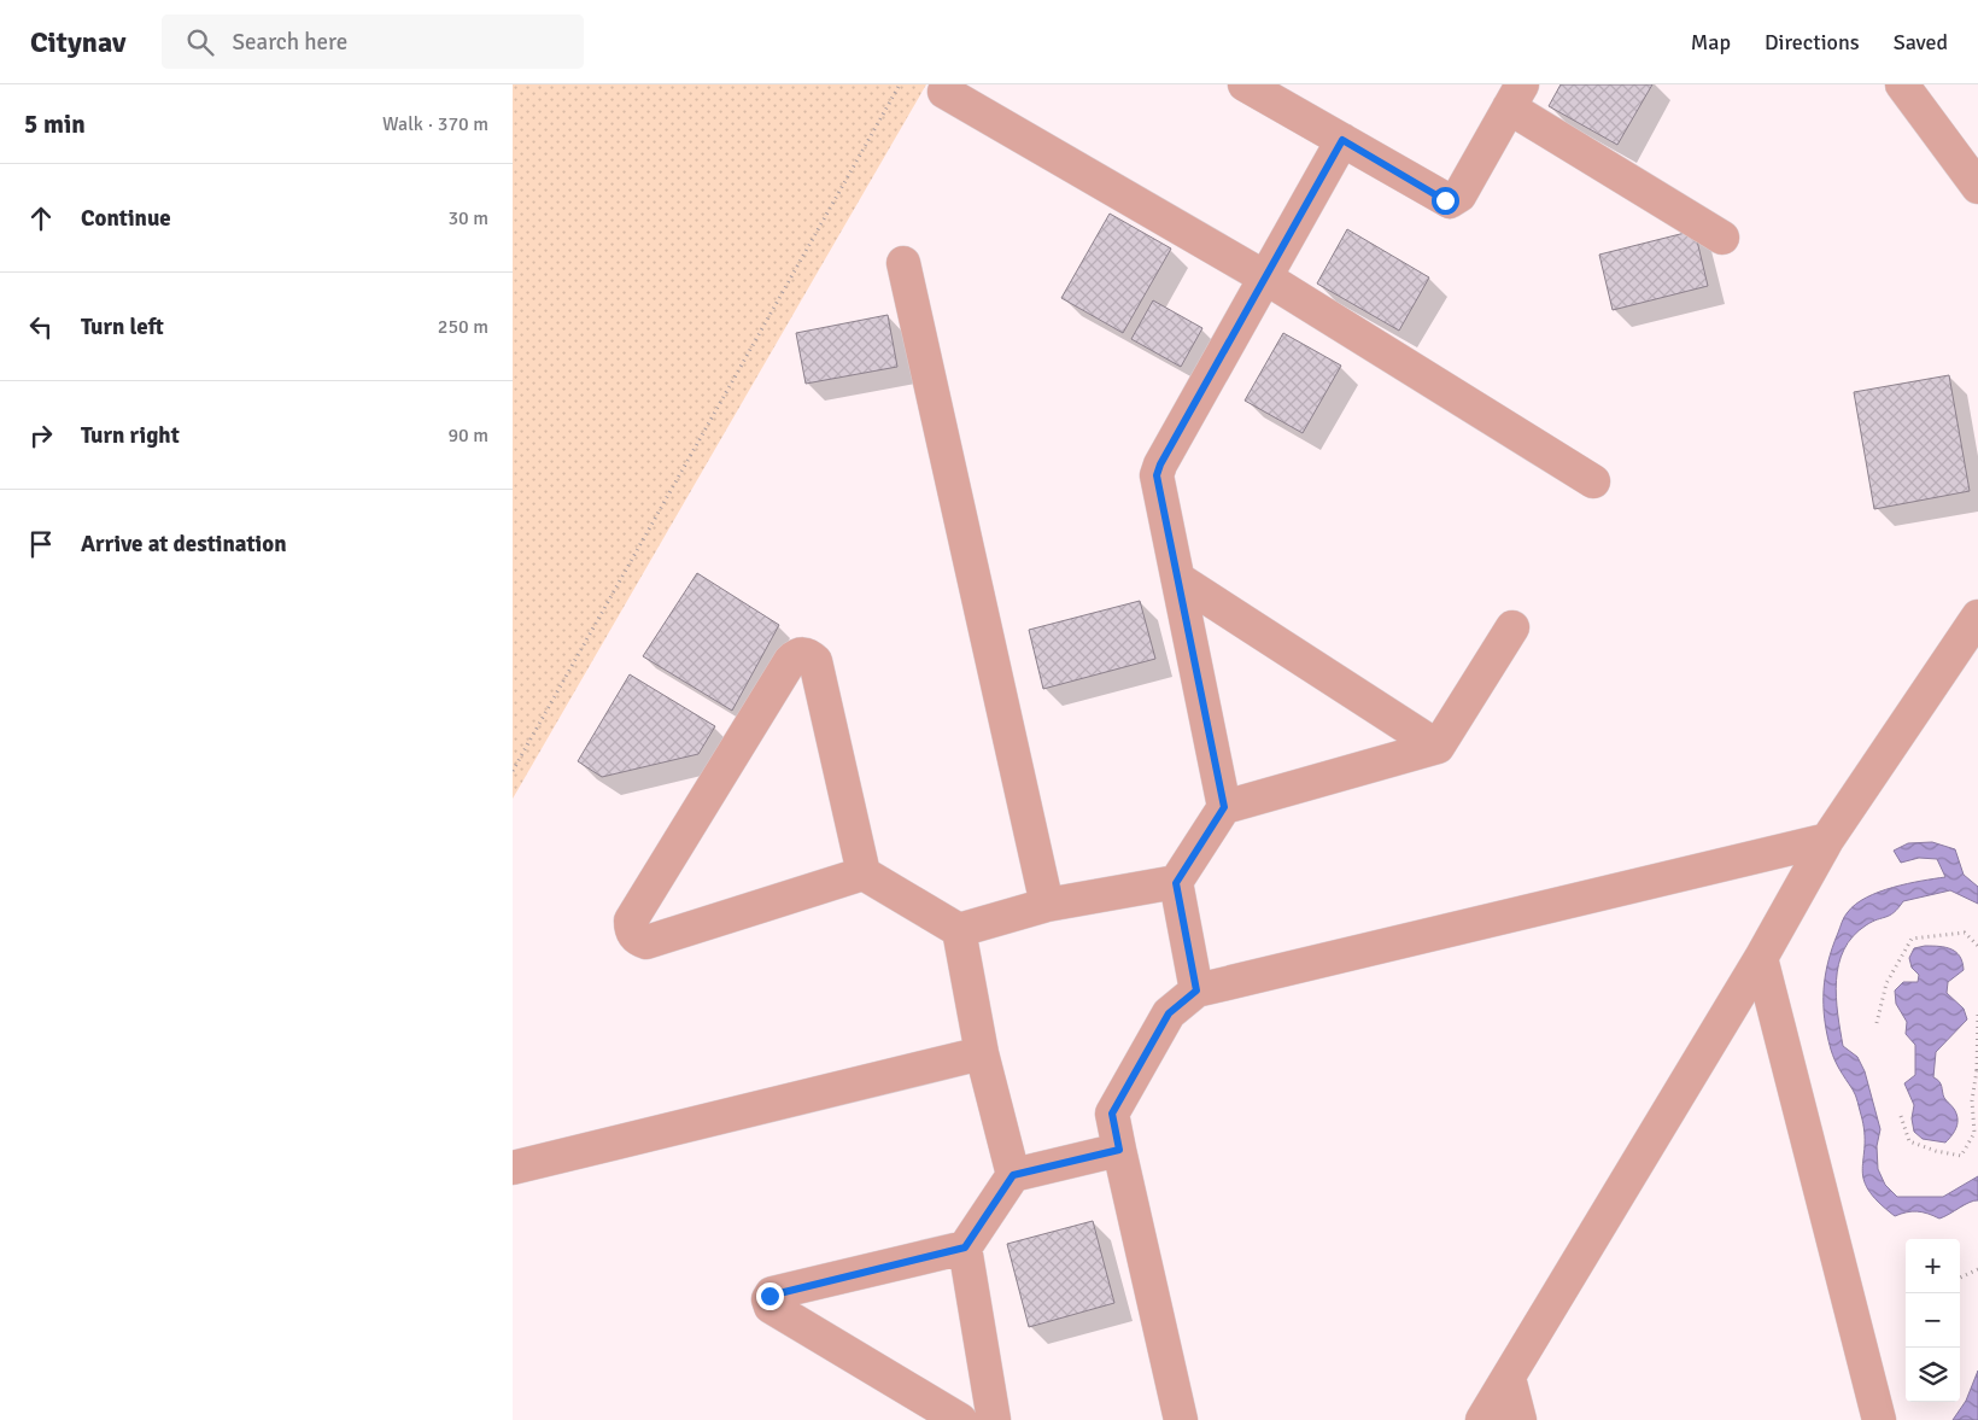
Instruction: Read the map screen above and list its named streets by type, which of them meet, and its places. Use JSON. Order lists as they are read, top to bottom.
{
  "page": {
    "header": "Citynav",
    "search": "Search here",
    "nav": ["Map", "Directions", "Saved"],
    "heading": ["5 min", "Walk · 370 m"],
    "list": [
      ["Continue", "30 m"],
      ["Turn left", "250 m"],
      ["Turn right", "90 m"],
      "Arrive at destination"
    ],
    "map_buttons": ["+", "−"]
  }
}
